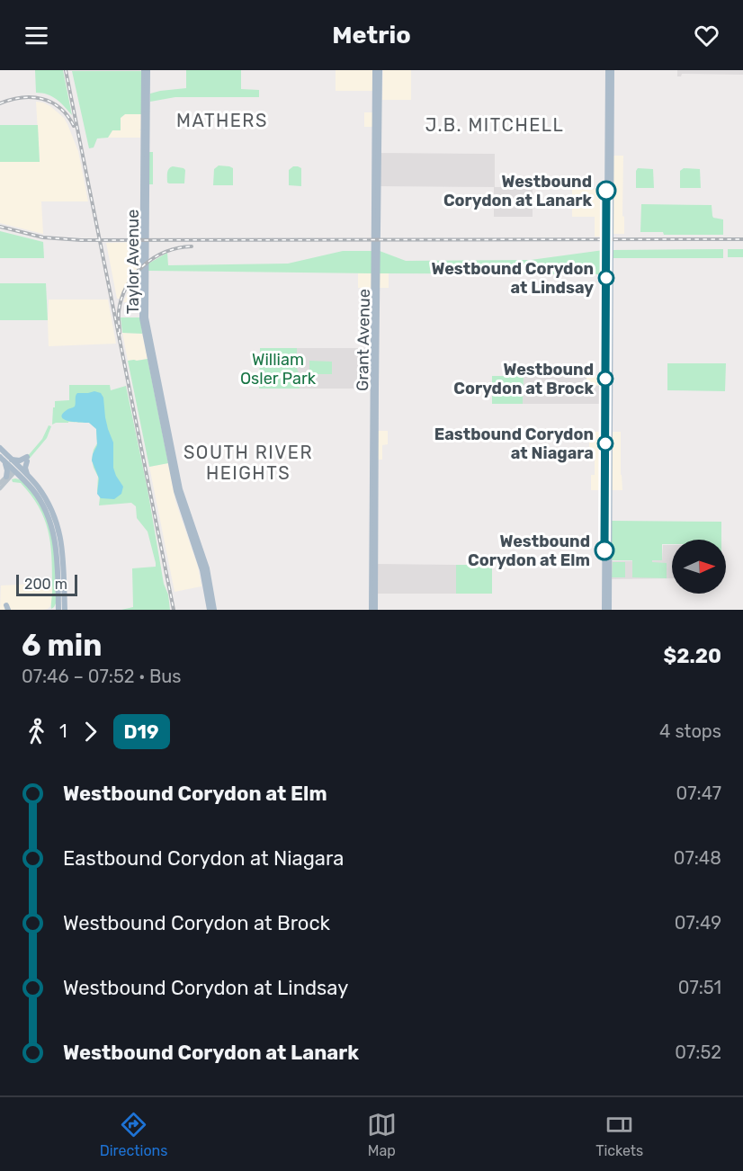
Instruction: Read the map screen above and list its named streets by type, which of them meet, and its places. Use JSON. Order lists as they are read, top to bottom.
{
  "streets": {
    "main road": ["Taylor Avenue", "Grant Avenue"]
  },
  "districts": ["MATHERS", "J.B. MITCHELL", "SOUTH RIVER HEIGHTS"],
  "parks": ["William Osler Park"],
  "places": [
    "Westbound Corydon at Lanark",
    "Westbound Corydon at Lindsay",
    "Westbound Corydon at Brock",
    "Eastbound Corydon at Niagara",
    "Westbound Corydon at Elm"
  ],
  "lines": ["bus line D19"],
  "scale_bar": "200 m",
  "north": "right",
  "page": {
    "header": "Metrio",
    "scale": "200 m",
    "heading": ["6 min", "07:46 – 07:52 · Bus", "$2.20"],
    "legs": ["1", "D19", "4 stops"],
    "list": [
      {
        "name": "Westbound Corydon at Elm",
        "value": "07:47"
      },
      {
        "name": "Eastbound Corydon at Niagara",
        "value": "07:48"
      },
      {
        "name": "Westbound Corydon at Brock",
        "value": "07:49"
      },
      {
        "name": "Westbound Corydon at Lindsay",
        "value": "07:51"
      },
      {
        "name": "Westbound Corydon at Lanark",
        "value": "07:52"
      }
    ],
    "tabs": ["Directions", "Map", "Tickets"]
  }
}
